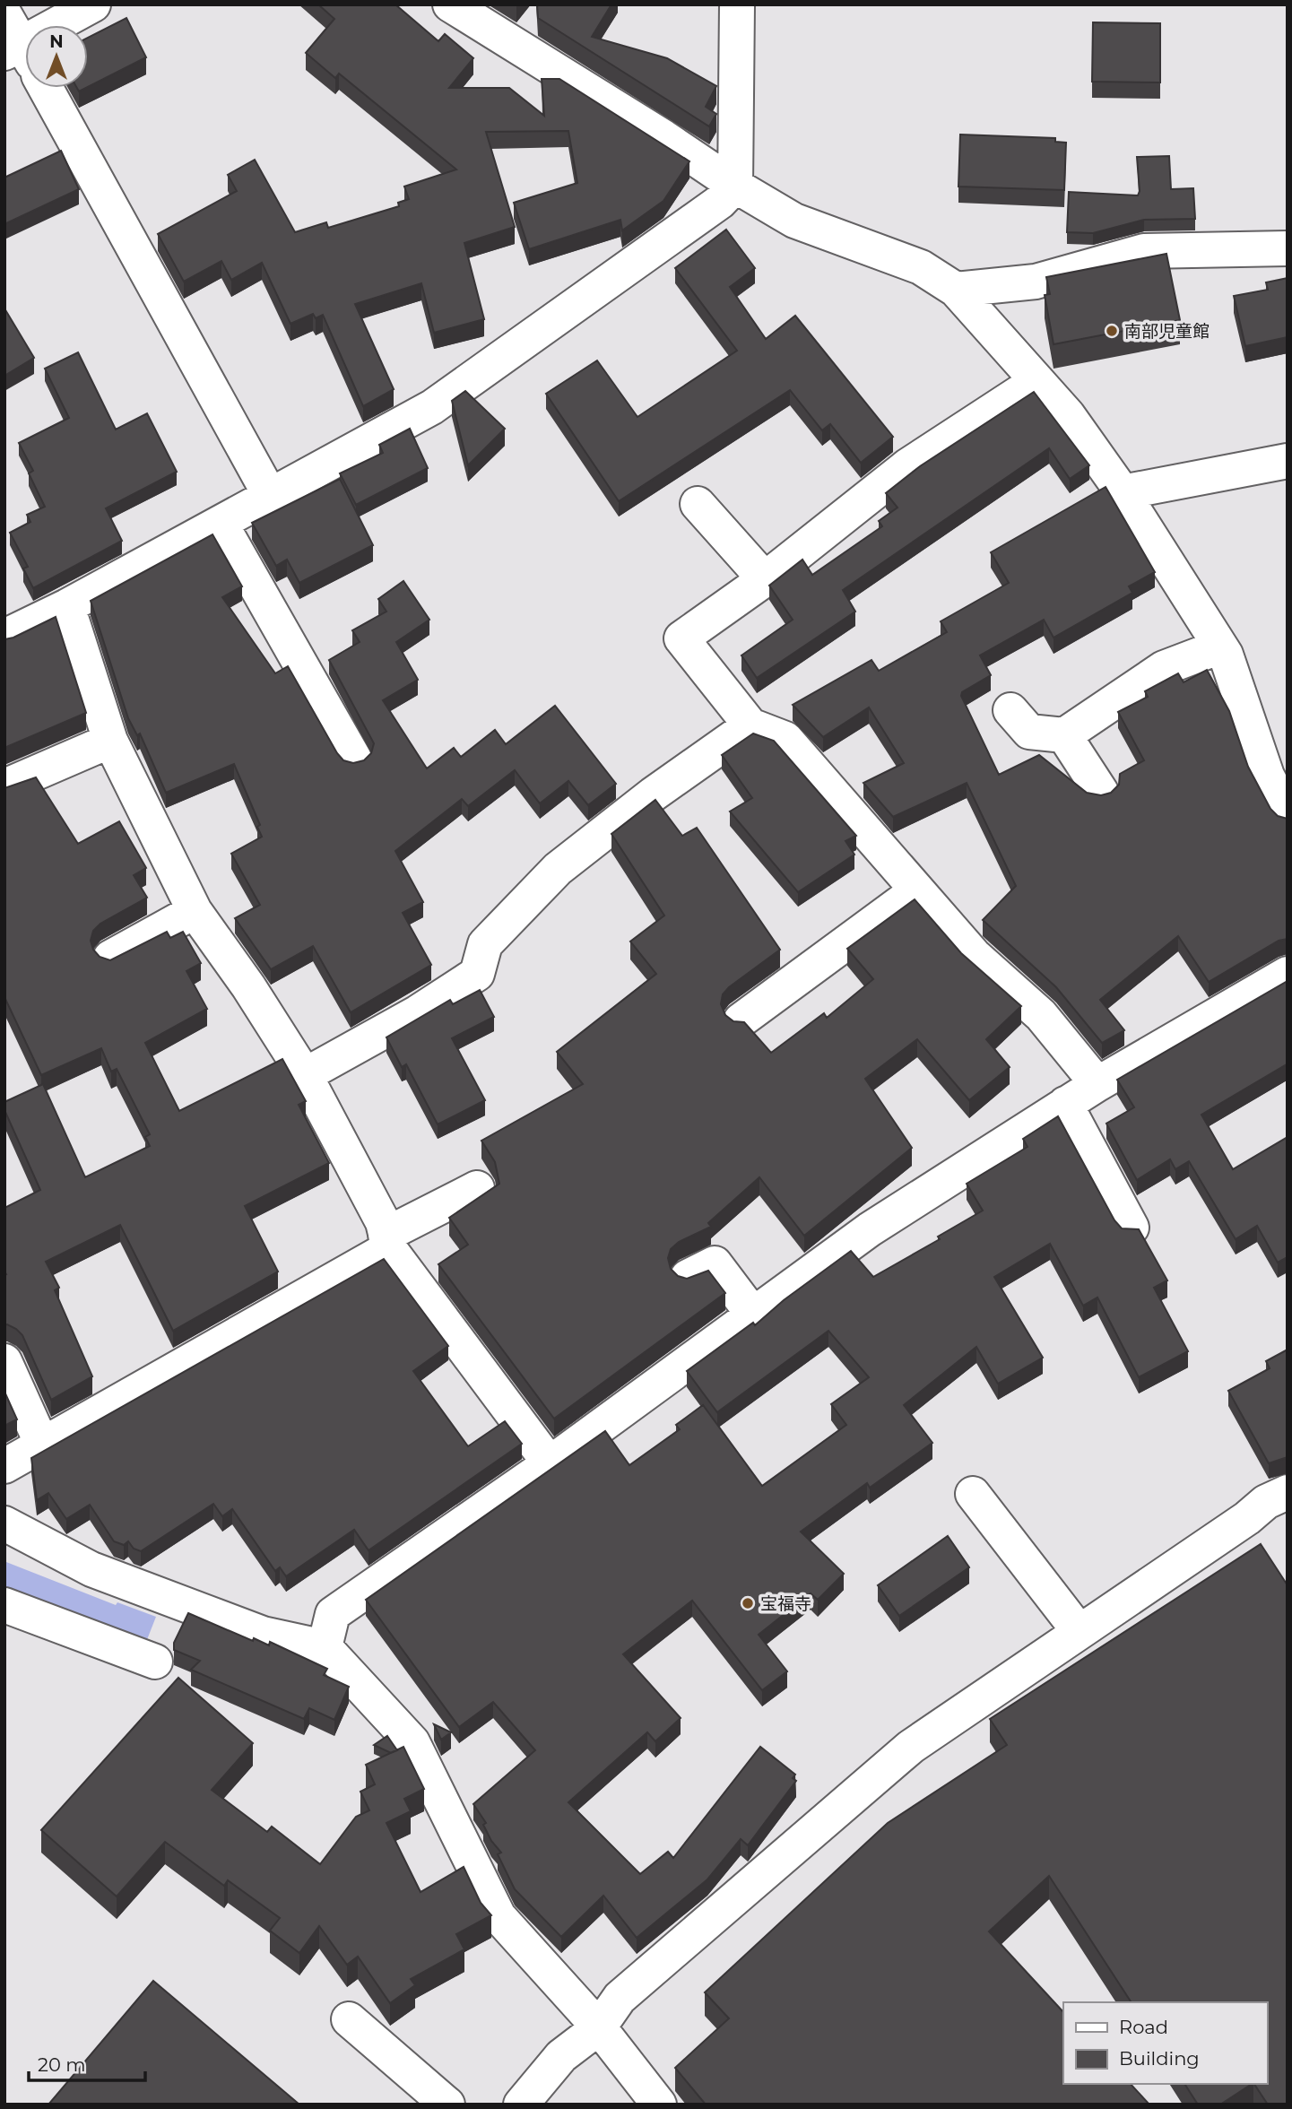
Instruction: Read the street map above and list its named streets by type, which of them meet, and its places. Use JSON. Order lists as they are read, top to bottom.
{
  "places": ["南部児童館", "宝福寺"],
  "legend": ["Road", "Building"],
  "scale_bar": "20 m",
  "north": "top"
}
